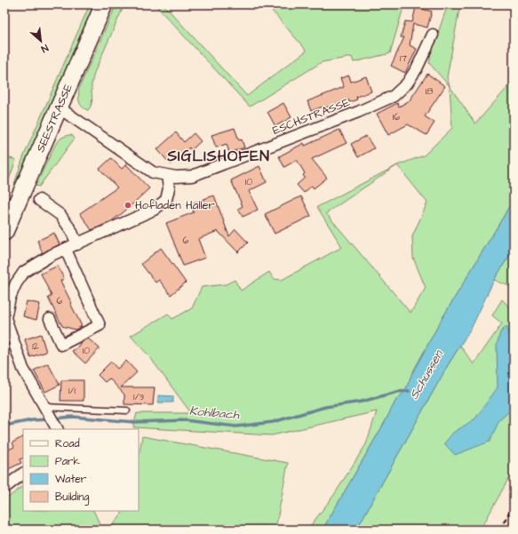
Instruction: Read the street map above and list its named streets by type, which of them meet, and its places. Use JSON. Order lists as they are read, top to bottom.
{
  "streets": {
    "main road": ["SEESTRASSE"],
    "street": ["ESCHSTRASSE"]
  },
  "crossings": [
    ["ESCHSTRASSE", "SEESTRASSE"]
  ],
  "districts": ["SIGLISHOFEN"],
  "water": ["Schussen", "Kohlbach"],
  "places": ["Hofladen Haller"],
  "house_numbers": [
    "17",
    "18",
    "16",
    "10",
    "6",
    "6",
    "12",
    "10",
    "1/1",
    "1/3"
  ],
  "legend": [
    "Road",
    "Park",
    "Water",
    "Building"
  ],
  "north": "bottom right"
}
